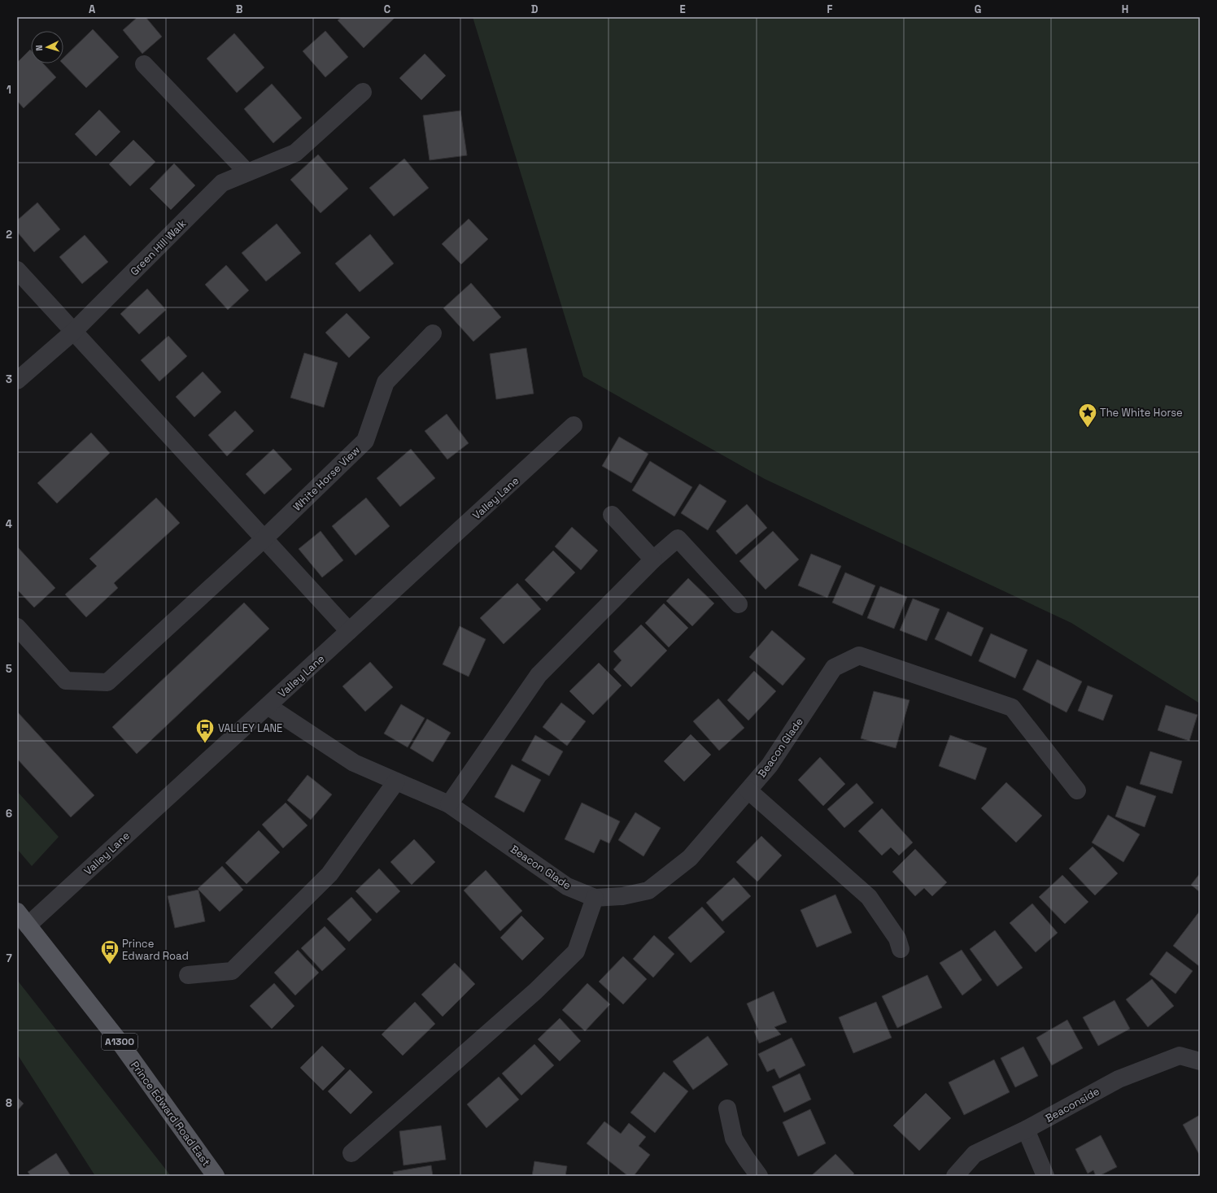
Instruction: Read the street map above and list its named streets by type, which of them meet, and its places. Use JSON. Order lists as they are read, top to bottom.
{
  "streets": {
    "main road": ["A1300", "Prince Edward Road East"],
    "street": [
      "Green Hill Walk",
      "White Horse View",
      "Valley Lane",
      "Beacon Glade",
      "Beaconside"
    ]
  },
  "crossings": [
    ["Valley Lane", "Beacon Glade"],
    ["Valley Lane", "Prince Edward Road East"]
  ],
  "places": {
    "place": ["The White Horse"],
    "bus stop": ["VALLEY LANE", "Prince Edward Road"]
  },
  "north": "left",
  "grid": {
    "columns": [
      "A",
      "B",
      "C",
      "D",
      "E",
      "F",
      "G",
      "H"
    ],
    "rows": [
      "1",
      "2",
      "3",
      "4",
      "5",
      "6",
      "7",
      "8"
    ]
  }
}
